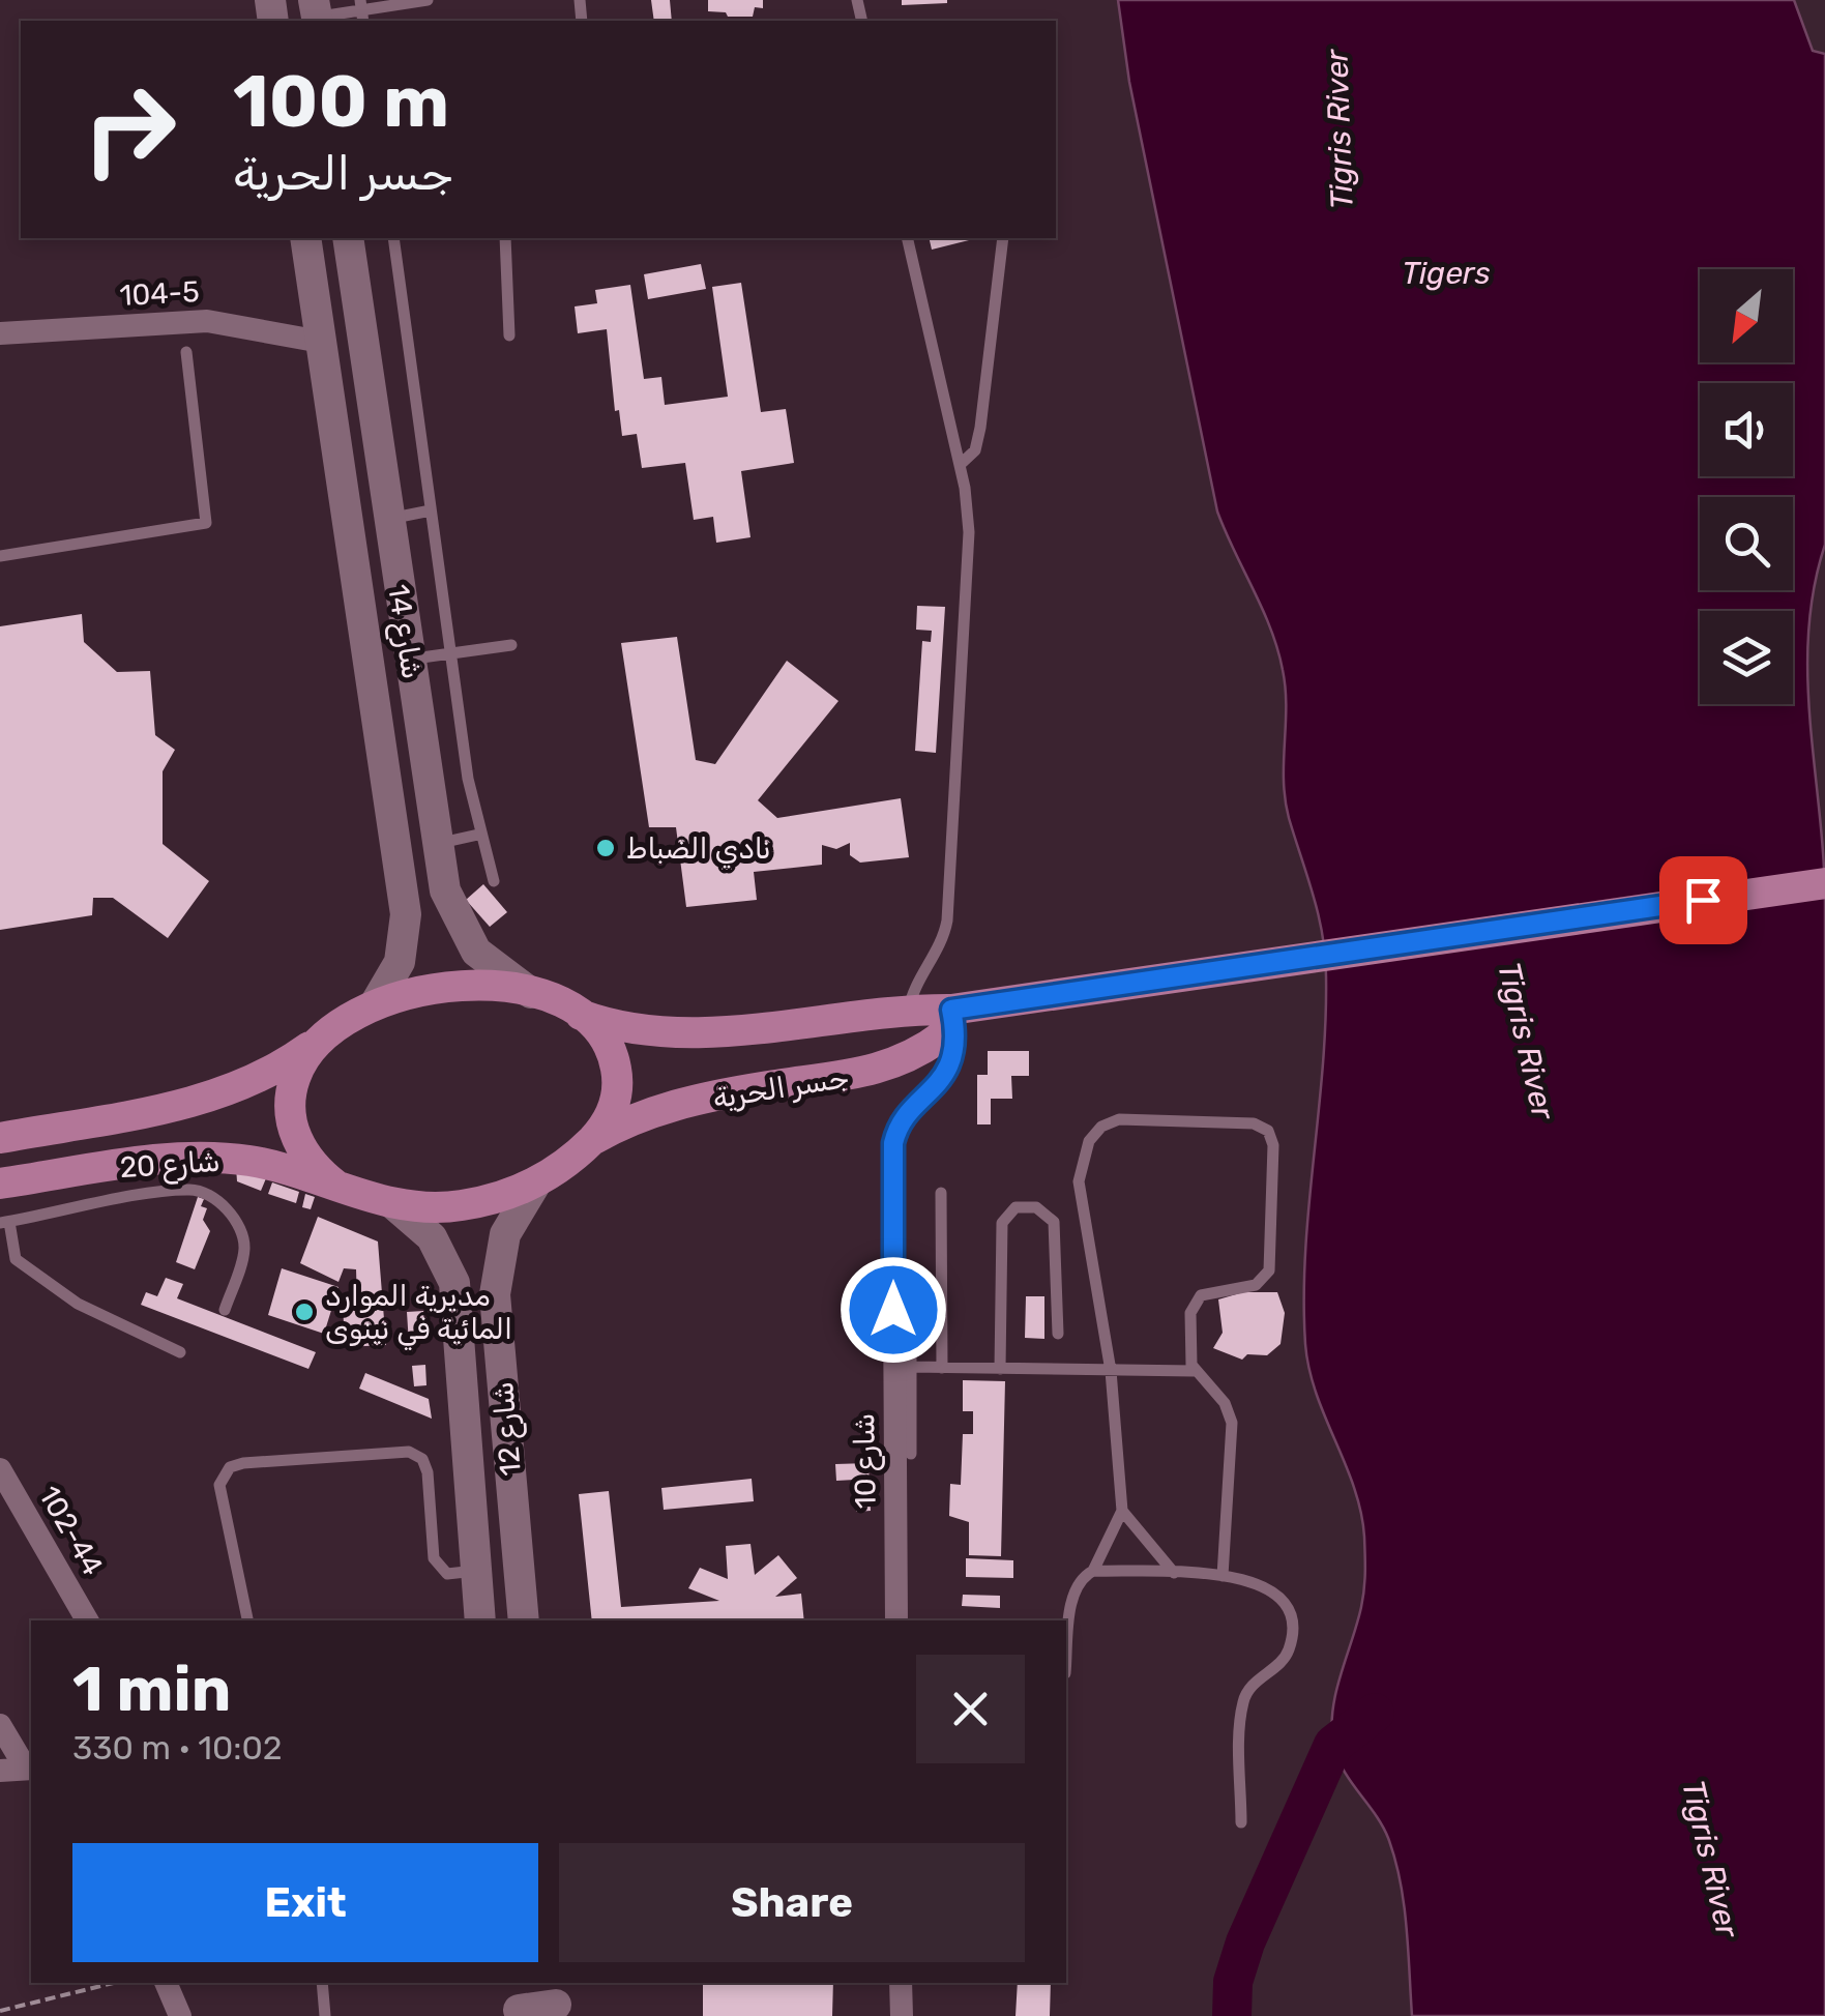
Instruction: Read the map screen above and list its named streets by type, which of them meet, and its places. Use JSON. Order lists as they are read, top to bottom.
{
  "streets": {
    "main road": ["جسر الحرية", "شارع 20"],
    "street": [
      "104-5",
      "شارع 14",
      "شارع 12",
      "شارع 10",
      "102-44"
    ]
  },
  "crossings": [
    ["104-5", "شارع 14"],
    ["شارع 14", "جسر الحرية"],
    ["شارع 14", "شارع 20"],
    ["شارع 14", "شارع 12"],
    ["جسر الحرية", "شارع 20"],
    ["جسر الحرية", "شارع 12"],
    ["جسر الحرية", "شارع 10"],
    ["شارع 20", "شارع 12"]
  ],
  "water": ["Tigris River", "Tigers"],
  "places": ["نادي الضباط", "مديرية الموارد المائية في نينوى"],
  "north": "bottom left",
  "page": {
    "turn": ["100 m", "جسر الحرية"],
    "heading": ["1 min", "330 m · 10:02"],
    "buttons": ["Exit", "Share"]
  }
}
